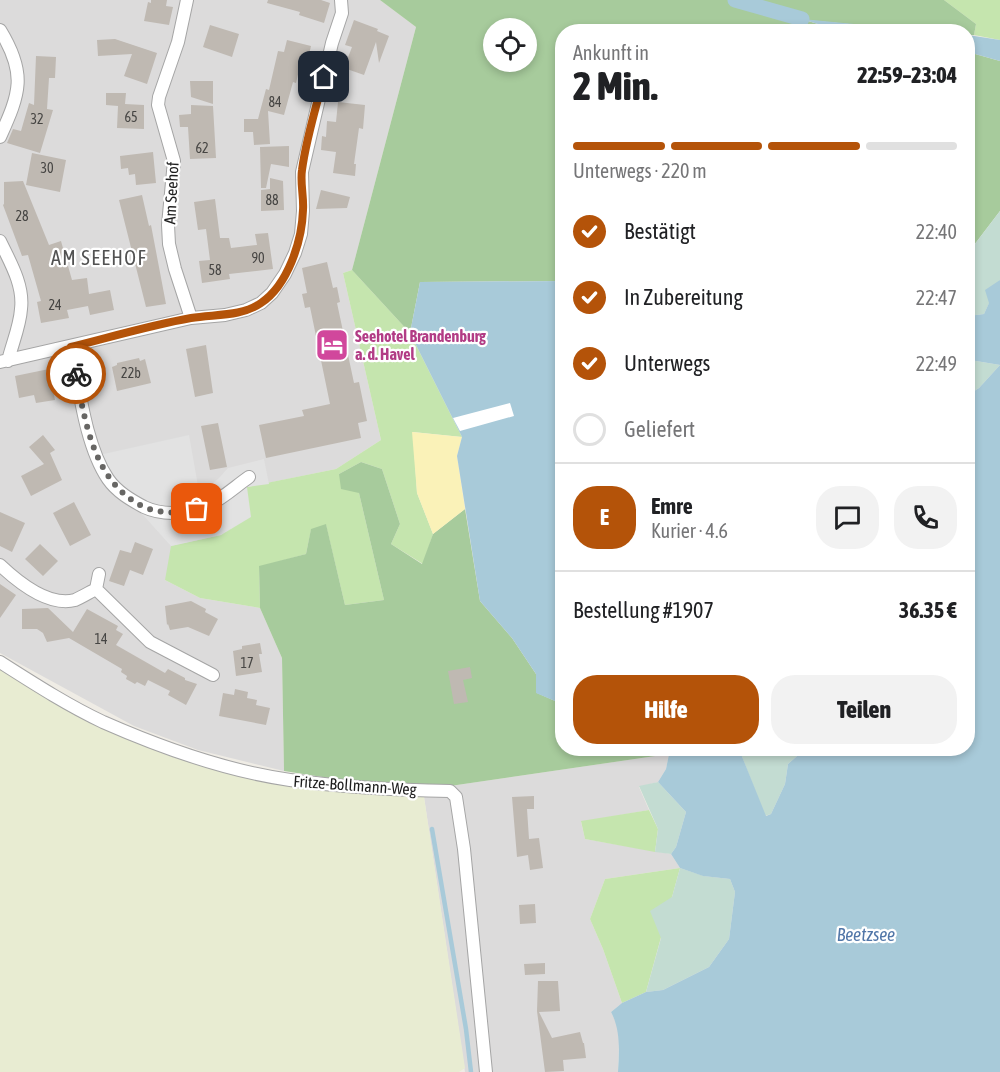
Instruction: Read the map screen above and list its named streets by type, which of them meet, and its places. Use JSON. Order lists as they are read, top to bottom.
{
  "streets": {
    "street": ["Am Seehof", "Fritze-Bollmann-Weg"]
  },
  "districts": ["AM SEEHOF"],
  "water": ["Beetzsee"],
  "places": {
    "hotel": ["Seehotel Brandenburg a. d. Havel"]
  },
  "house_numbers": [
    "84",
    "65",
    "32",
    "62",
    "30",
    "88",
    "28",
    "90",
    "58",
    "24",
    "22b",
    "14",
    "17"
  ],
  "page": {
    "heading": ["2 Min.", "Ankunft in", "22:59–23:04"],
    "panel": [
      "Emre",
      "Kurier · 4.6",
      "Bestellung #1907",
      "36.35 €"
    ],
    "bar": "Unterwegs · 220 m",
    "list": [
      ["Bestätigt", "22:40"],
      ["In Zubereitung", "22:47"],
      ["Unterwegs", "22:49"],
      "Geliefert"
    ],
    "round": "E",
    "buttons": ["Hilfe", "Teilen"]
  }
}
